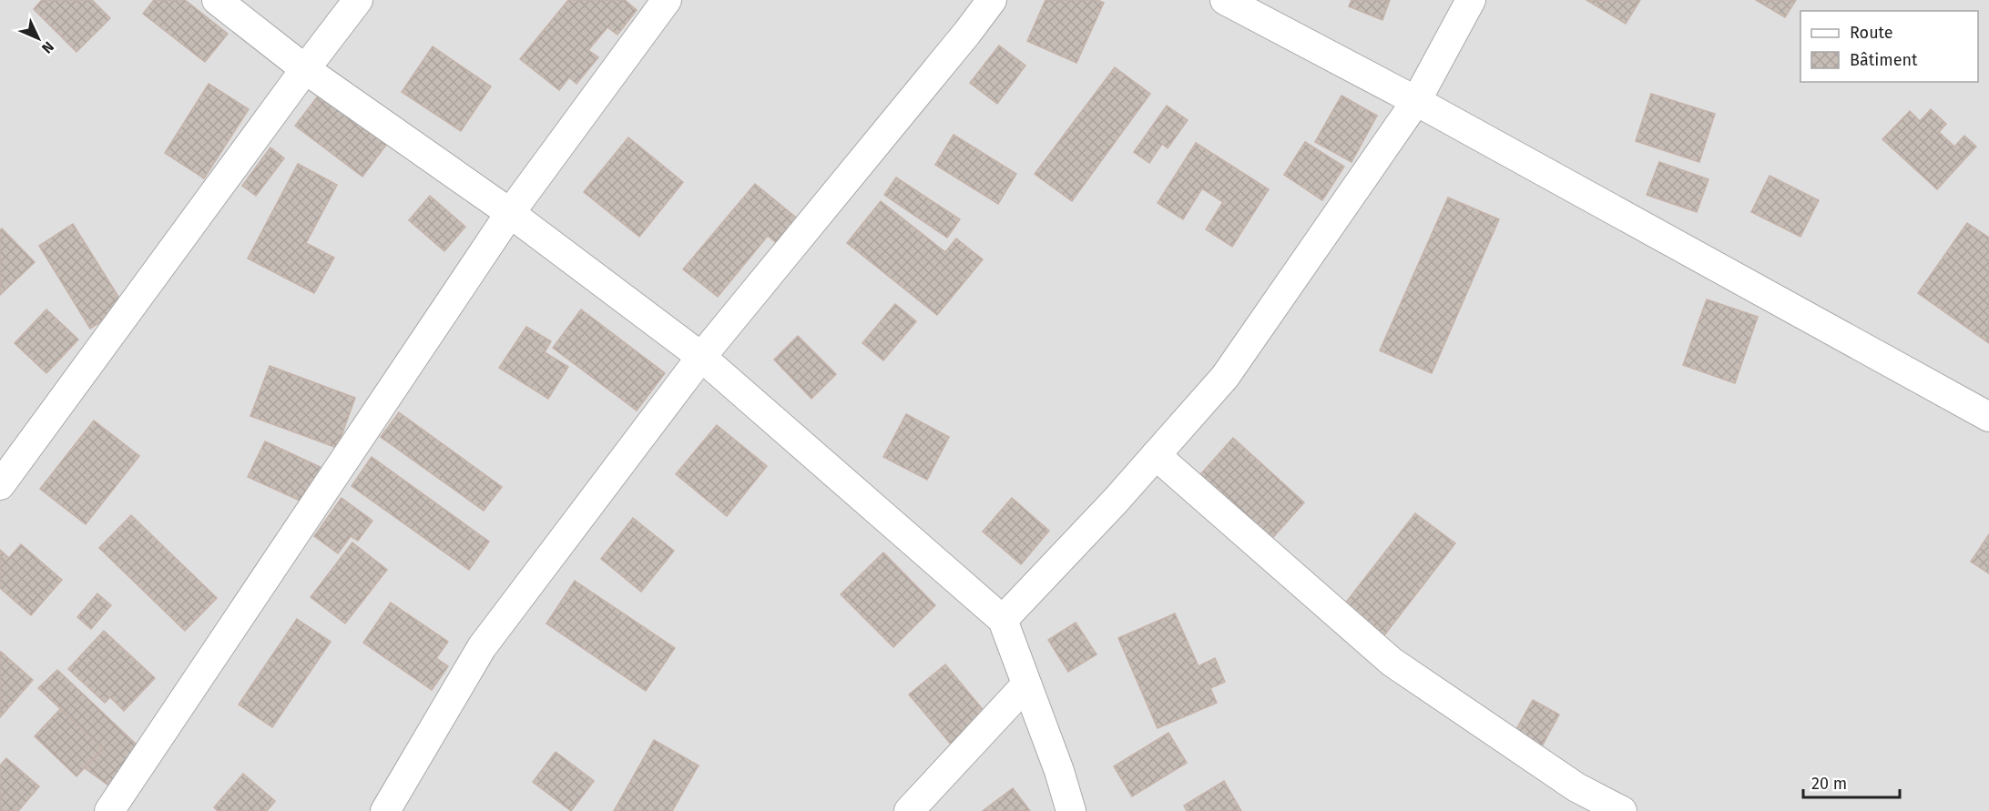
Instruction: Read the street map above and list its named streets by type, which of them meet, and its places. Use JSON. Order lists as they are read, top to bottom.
{
  "legend": ["Route", "Bâtiment"],
  "scale_bar": "20 m",
  "north": "bottom right"
}
